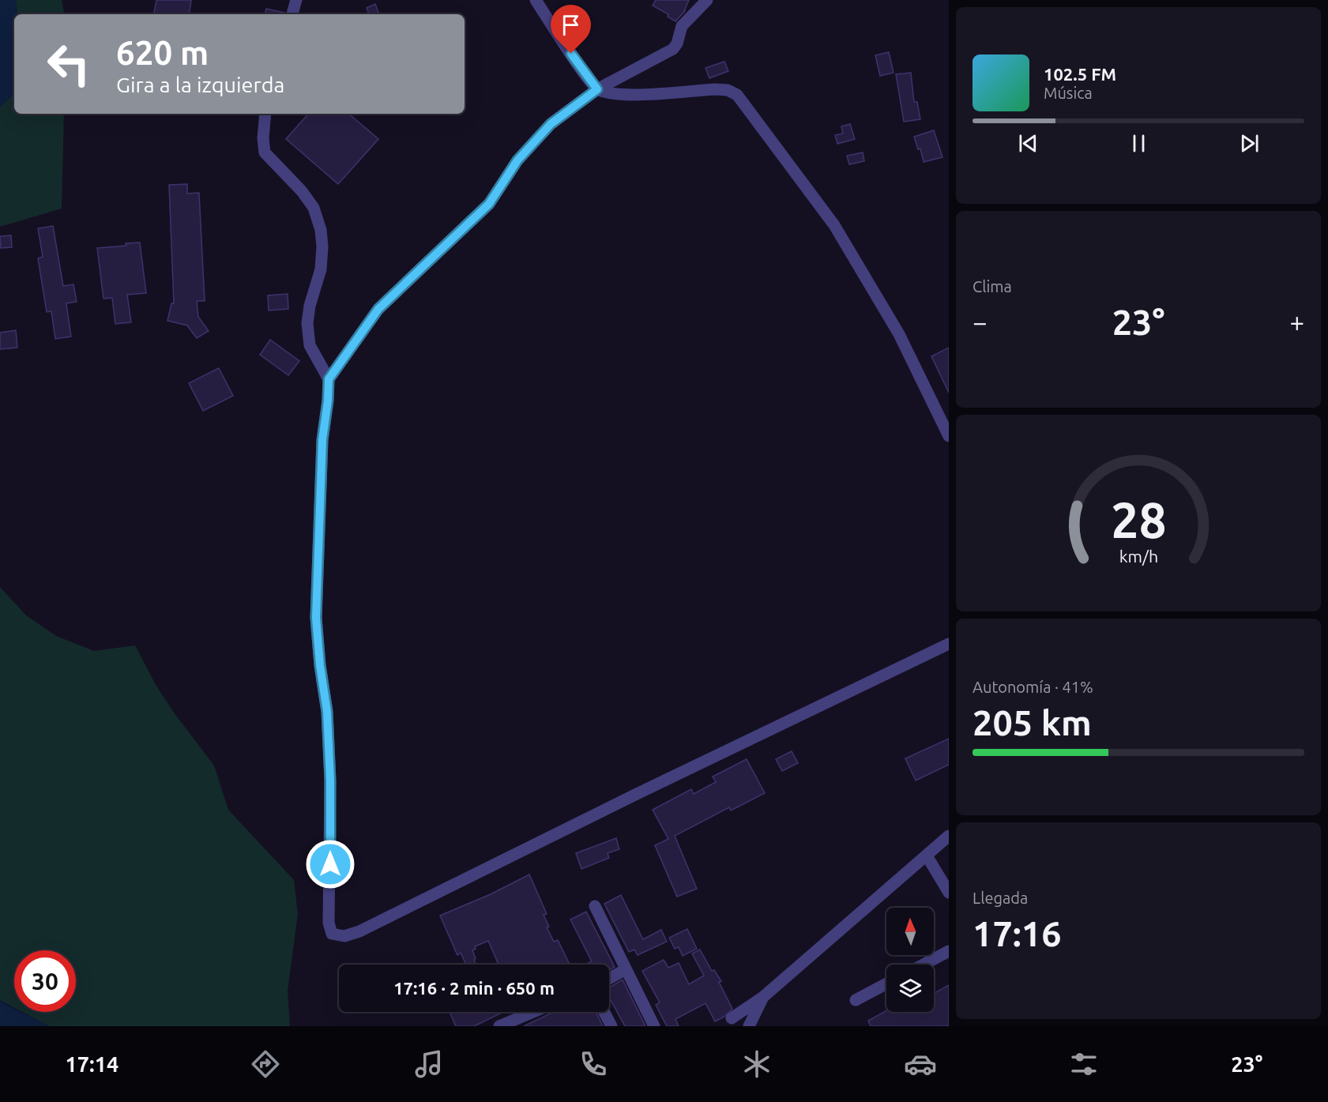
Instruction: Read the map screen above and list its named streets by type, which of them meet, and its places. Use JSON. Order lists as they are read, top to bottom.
{
  "north": "top",
  "page": {
    "turn": ["620 m", "Gira a la izquierda"],
    "song": ["102.5 FM", "Música"],
    "tile": [
      "Clima",
      ["Autonomía · 41%", "205 km"],
      ["Llegada", "17:16"]
    ],
    "heat": ["−", "23°", "+"],
    "limit": "30",
    "trip": "17:16 · 2 min · 650 m",
    "tabs": ["17:14", "23°"],
    "gauge": ["28", "km/h"]
  }
}
